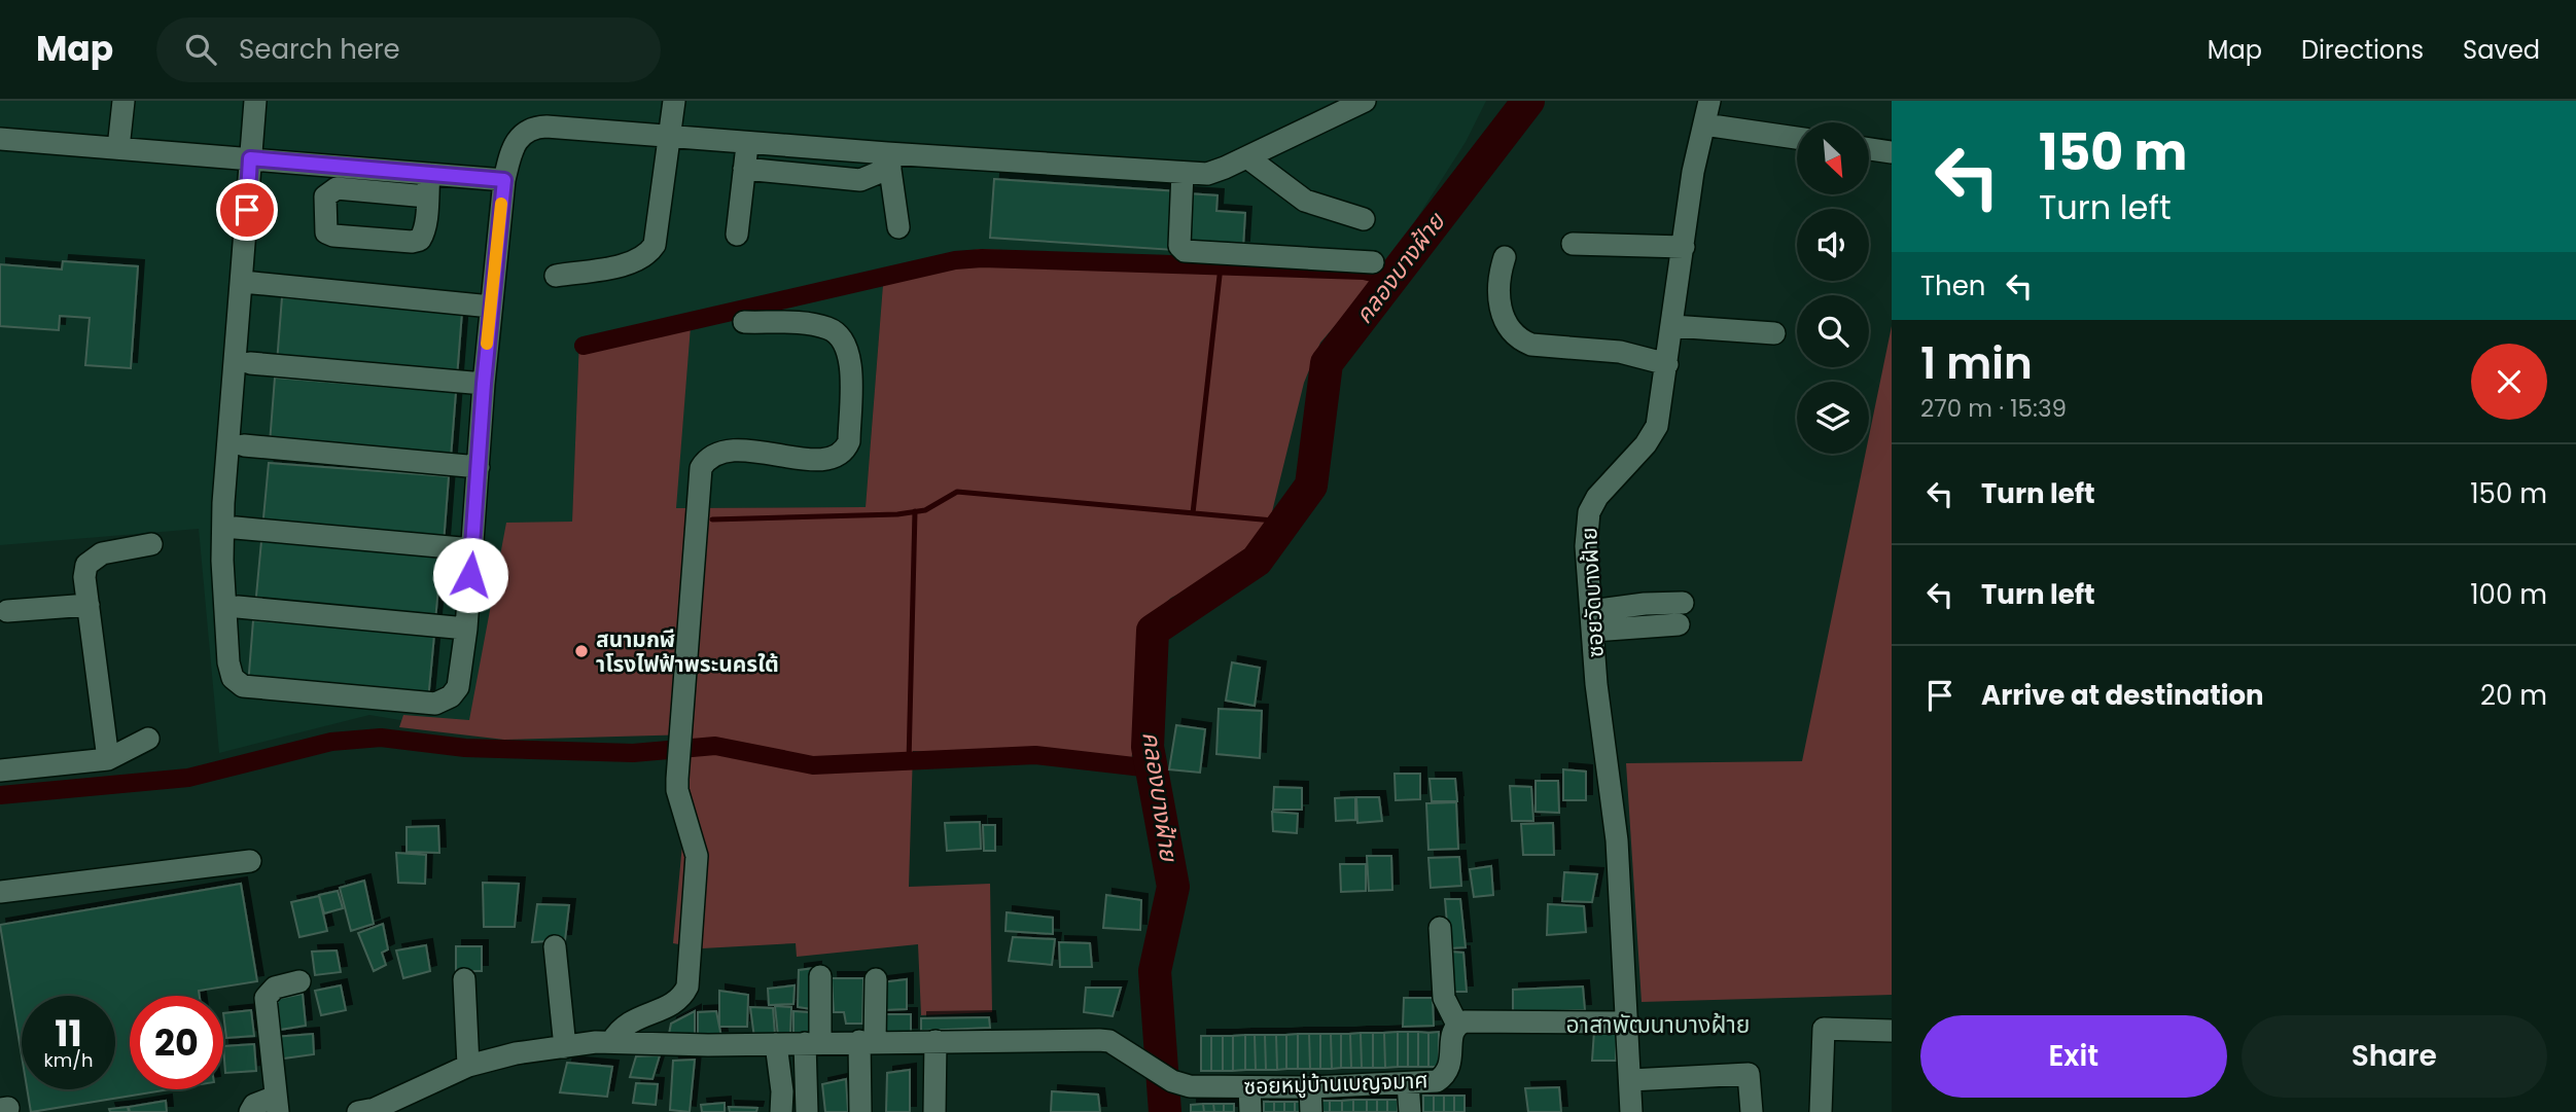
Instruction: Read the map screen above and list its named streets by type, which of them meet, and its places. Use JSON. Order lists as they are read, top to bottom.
{
  "streets": {
    "street": ["ซอยวัดบางฝ้าย", "ซอยหมู่บ้านเบญจมาศ"]
  },
  "districts": ["อาสาพัฒนาบางฝ้าย"],
  "water": ["คลองบางฝ้าย"],
  "places": ["สนามกฬี าโรงไฟฟ้าพระนครใต้"],
  "north": "bottom right",
  "page": {
    "header": "Map",
    "search": "Search here",
    "nav": ["Map", "Directions", "Saved"],
    "turn": ["150 m", "Turn left"],
    "then": "Then",
    "heading": ["1 min", "270 m · 15:39"],
    "list": [
      {
        "name": "Turn left",
        "value": "150 m"
      },
      {
        "name": "Turn left",
        "value": "100 m"
      },
      {
        "name": "Arrive at destination",
        "value": "20 m"
      }
    ],
    "speed": "11 km/h",
    "limit": "20",
    "buttons": ["Exit", "Share"]
  }
}
